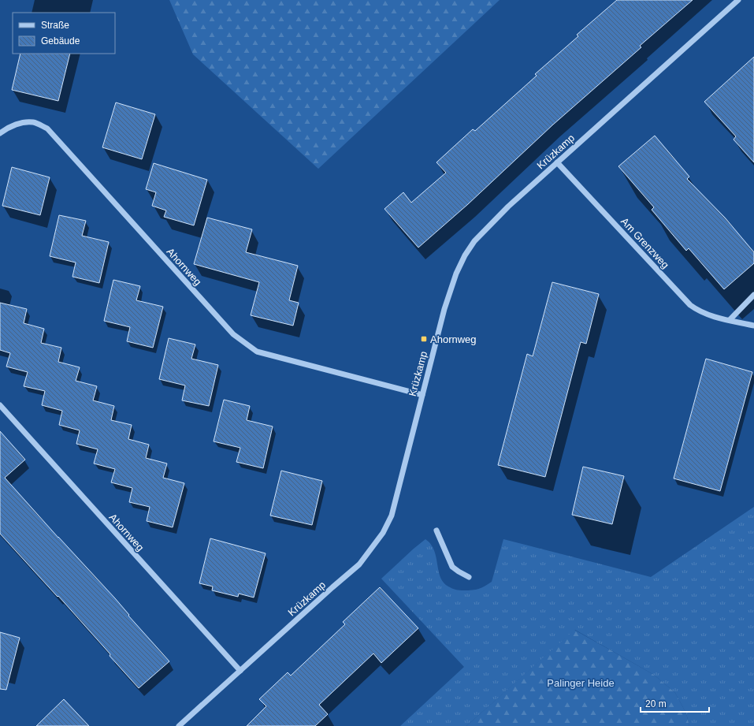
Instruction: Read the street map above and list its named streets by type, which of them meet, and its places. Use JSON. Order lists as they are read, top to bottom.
{
  "streets": {
    "street": ["Krüzkamp", "Am Grenzweg", "Ahornweg"]
  },
  "crossings": [
    ["Krüzkamp", "Am Grenzweg"],
    ["Krüzkamp", "Ahornweg"]
  ],
  "parks": ["Palinger Heide"],
  "places": {
    "transit": ["Ahornweg"]
  },
  "legend": ["Straße", "Gebäude"],
  "scale_bar": "20 m"
}
